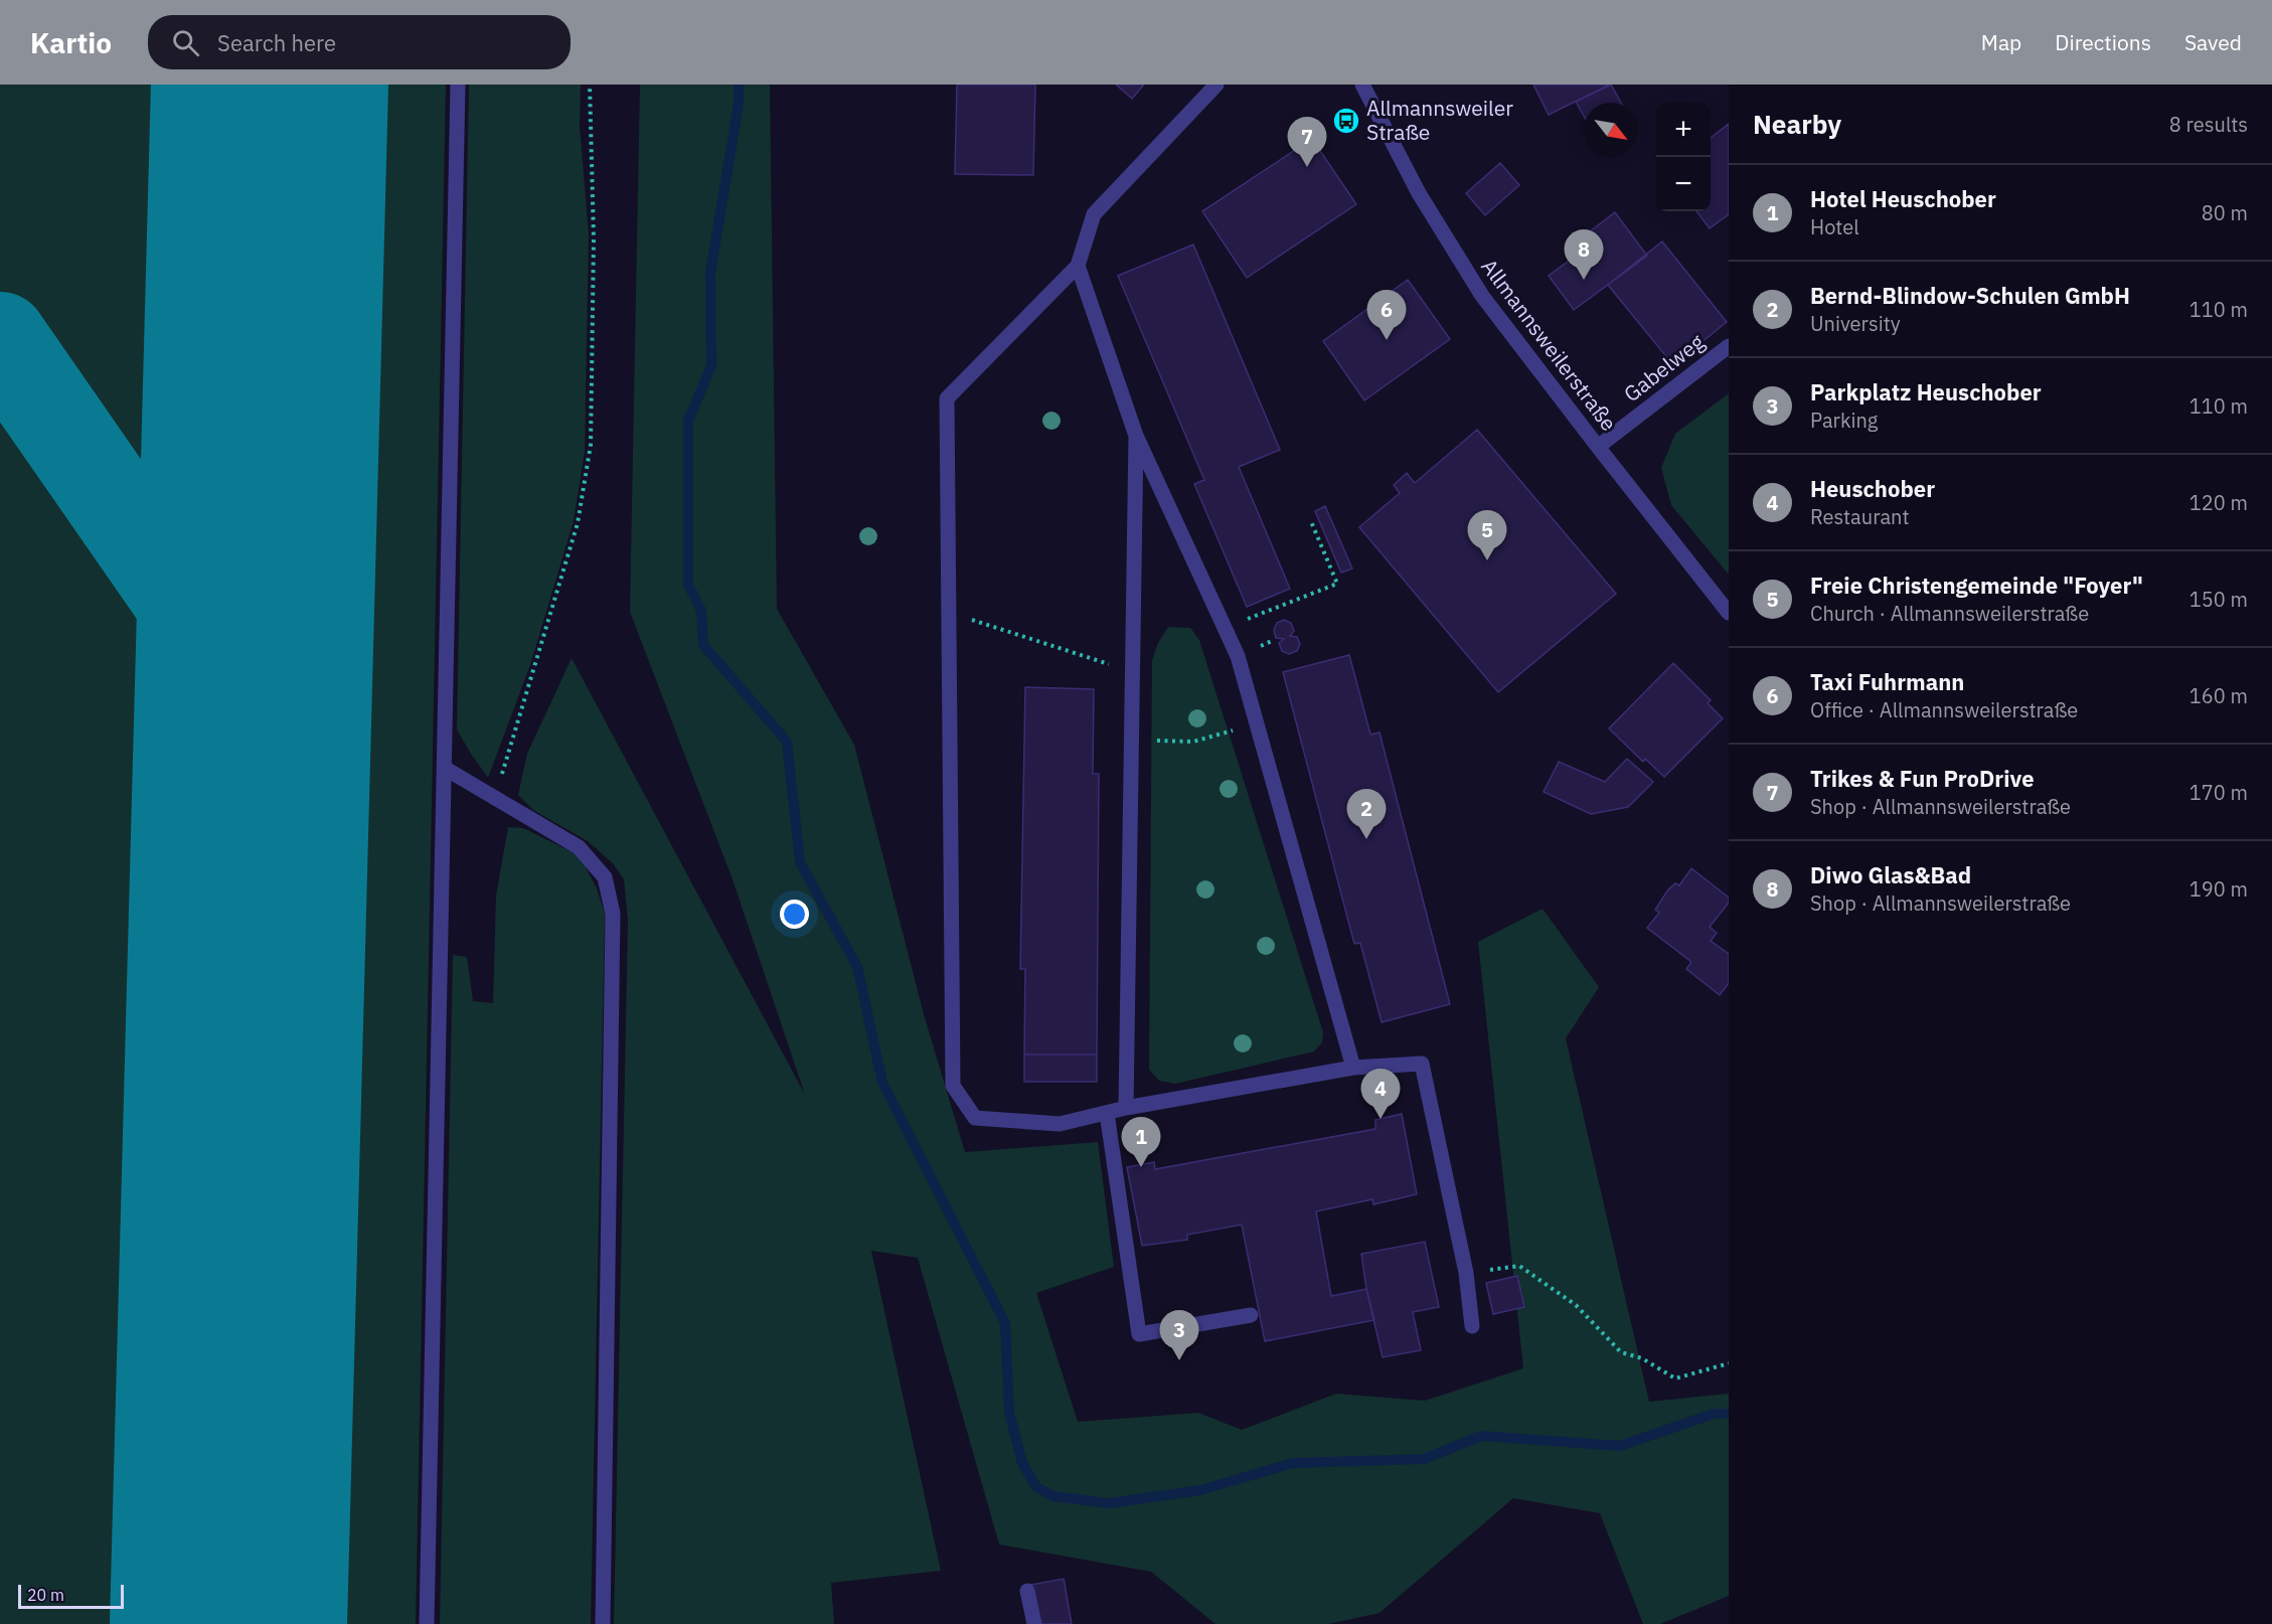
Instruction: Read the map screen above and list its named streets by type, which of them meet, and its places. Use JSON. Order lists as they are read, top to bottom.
{
  "streets": {
    "street": ["Allmannsweilerstraße", "Gabelweg"]
  },
  "crossings": [
    ["Allmannsweilerstraße", "Gabelweg"]
  ],
  "places": {
    "bus stop": ["Allmannsweiler Straße"]
  },
  "scale_bar": "20 m",
  "north": "bottom right",
  "page": {
    "header": "Kartio",
    "search": "Search here",
    "nav": ["Map", "Directions", "Saved"],
    "heading": ["Nearby", "8 results"],
    "map_buttons": ["+", "−"],
    "pins": [
      "7",
      "8",
      "6",
      "5",
      "2",
      "4",
      "1",
      "3"
    ],
    "list": [
      {
        "mark": "1",
        "name": "Hotel Heuschober",
        "note": "Hotel",
        "value": "80 m"
      },
      {
        "mark": "2",
        "name": "Bernd-Blindow-Schulen GmbH",
        "note": "University",
        "value": "110 m"
      },
      {
        "mark": "3",
        "name": "Parkplatz Heuschober",
        "note": "Parking",
        "value": "110 m"
      },
      {
        "mark": "4",
        "name": "Heuschober",
        "note": "Restaurant",
        "value": "120 m"
      },
      {
        "mark": "5",
        "name": "Freie Christengemeinde \"Foyer\"",
        "note": "Church · Allmannsweilerstraße",
        "value": "150 m"
      },
      {
        "mark": "6",
        "name": "Taxi Fuhrmann",
        "note": "Office · Allmannsweilerstraße",
        "value": "160 m"
      },
      {
        "mark": "7",
        "name": "Trikes & Fun ProDrive",
        "note": "Shop · Allmannsweilerstraße",
        "value": "170 m"
      },
      {
        "mark": "8",
        "name": "Diwo Glas&Bad",
        "note": "Shop · Allmannsweilerstraße",
        "value": "190 m"
      }
    ],
    "scale": "20 m"
  }
}
